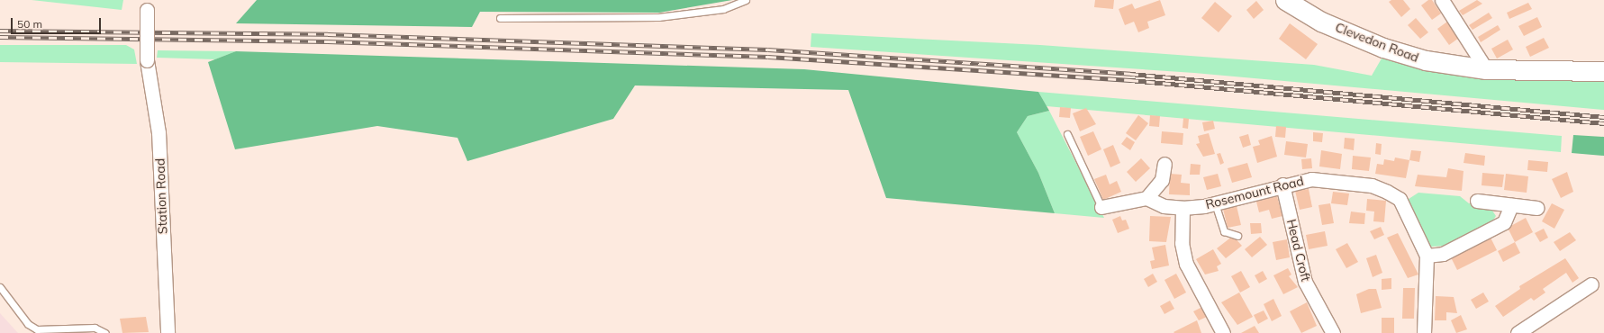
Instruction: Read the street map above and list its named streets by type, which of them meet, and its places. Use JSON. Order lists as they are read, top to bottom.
{
  "streets": {
    "main road": ["Clevedon Road"],
    "street": ["Rosemount Road", "Station Road", "Head Croft"]
  },
  "crossings": [
    ["Rosemount Road", "Head Croft"]
  ],
  "scale_bar": "50 m"
}
